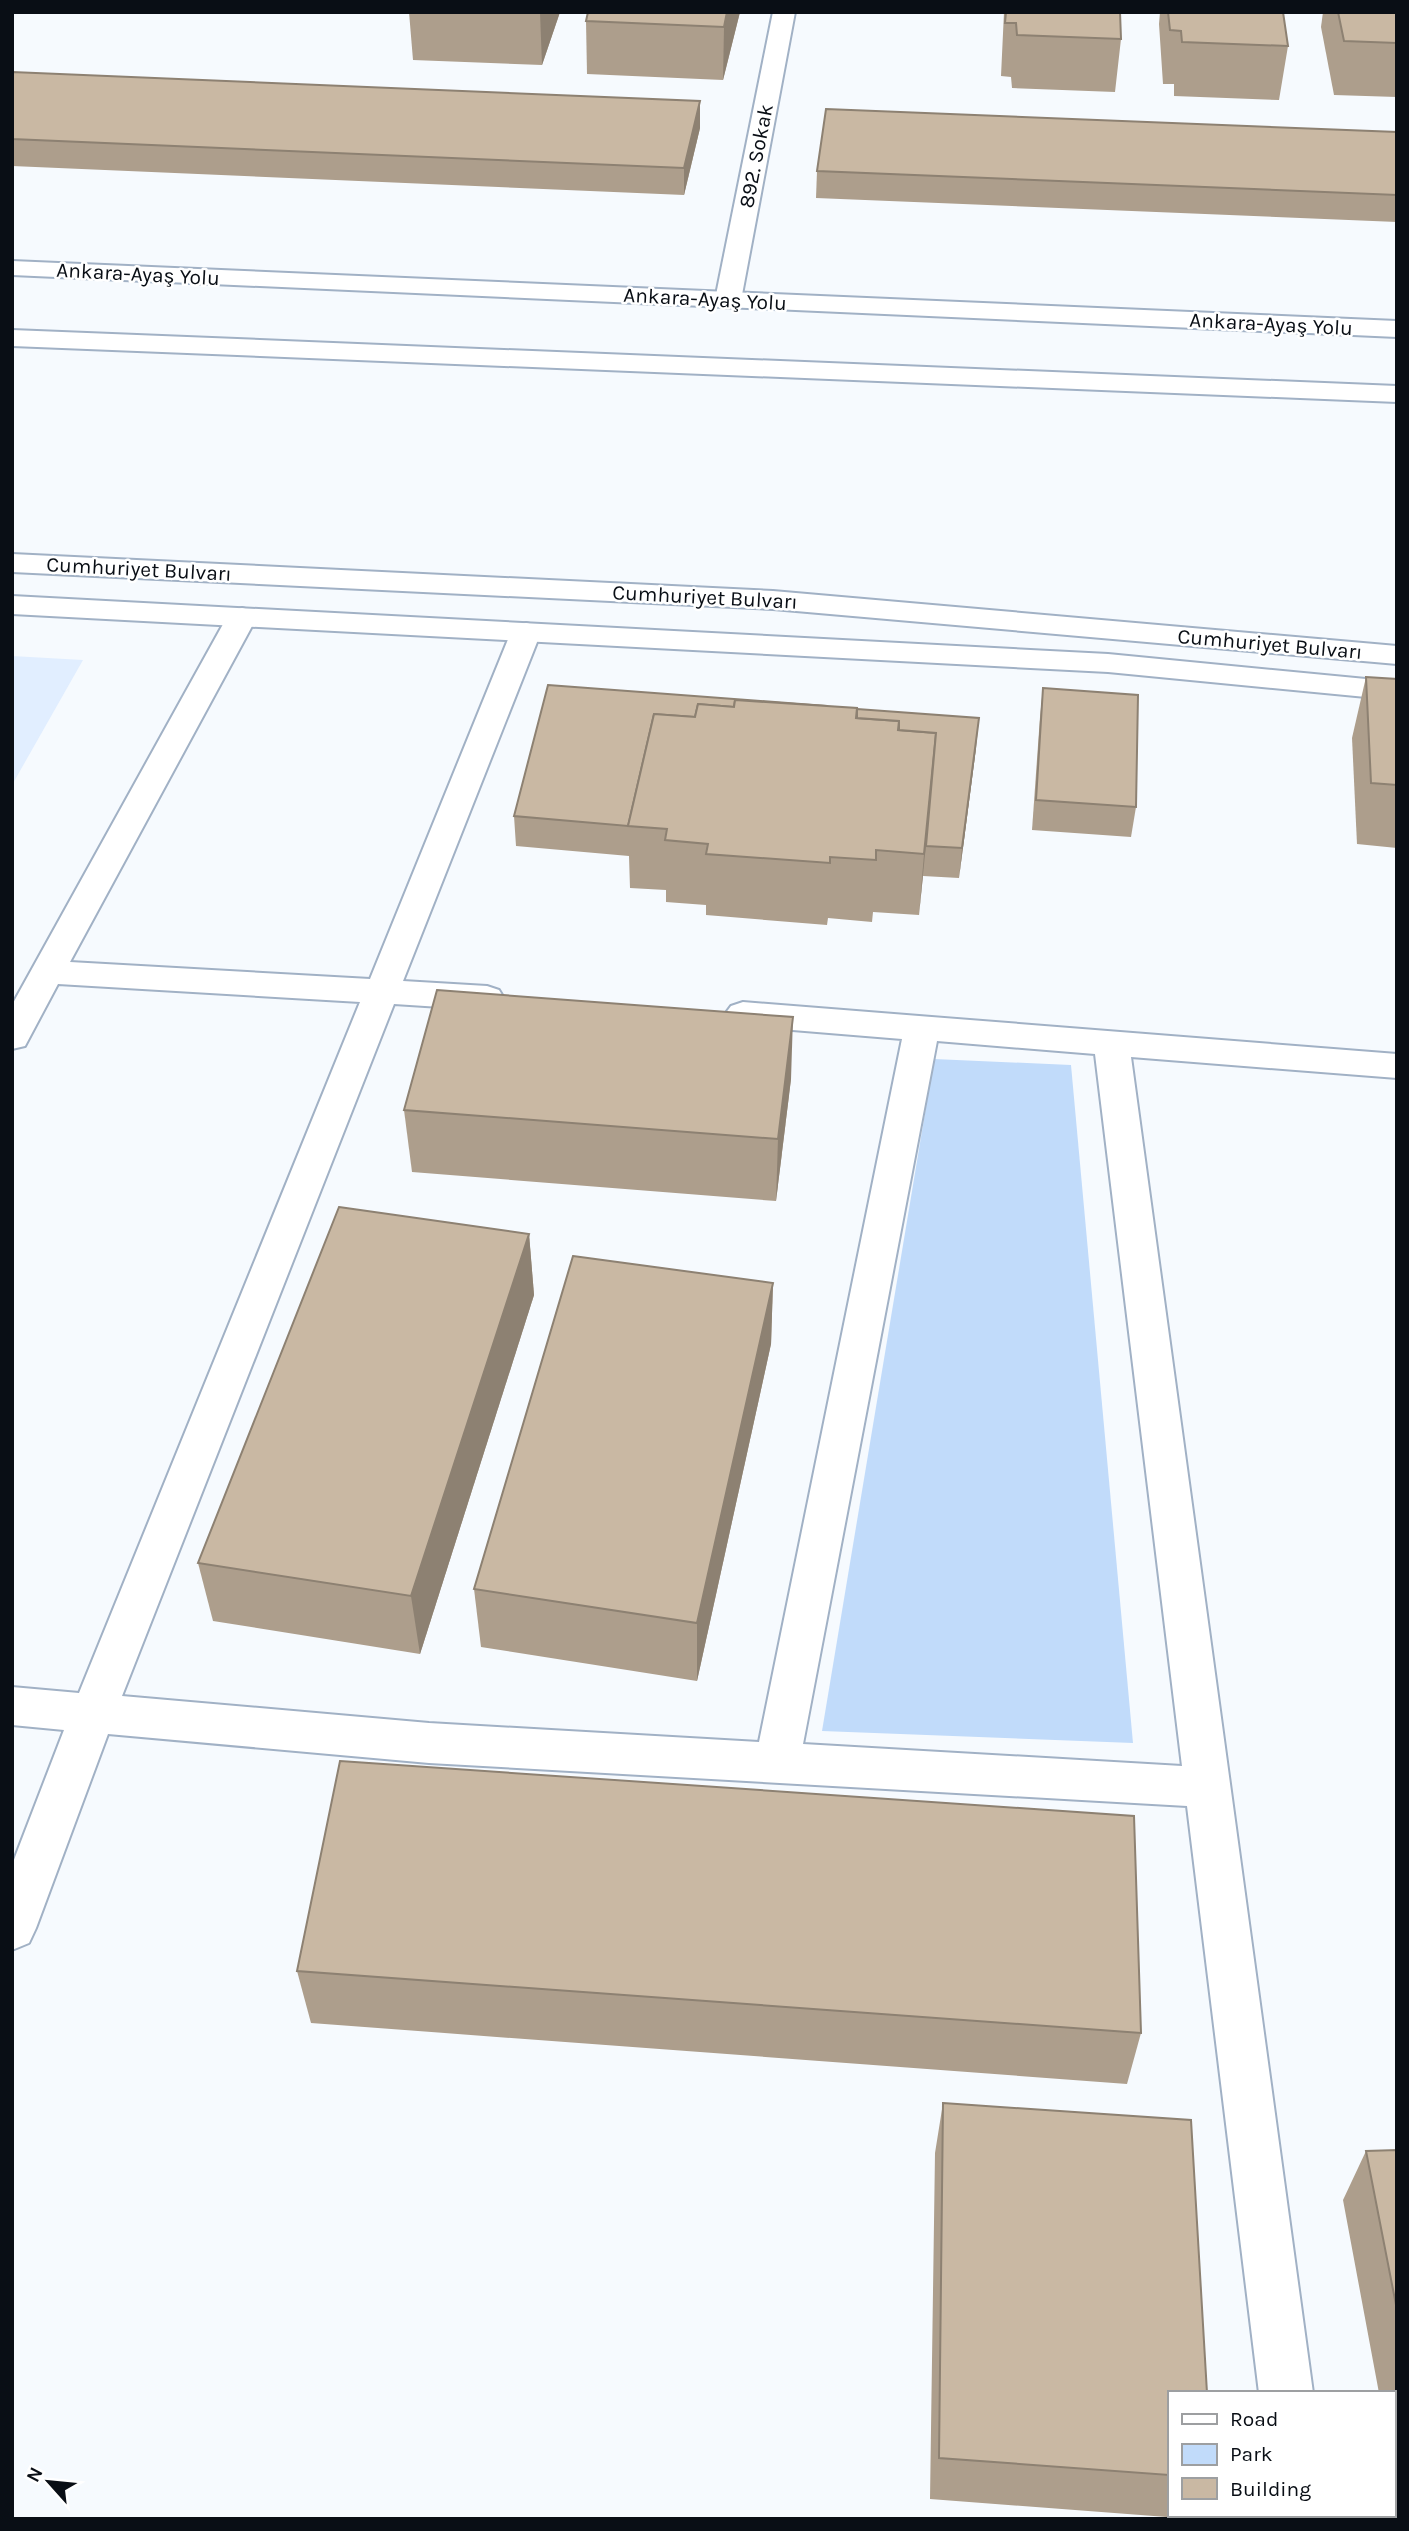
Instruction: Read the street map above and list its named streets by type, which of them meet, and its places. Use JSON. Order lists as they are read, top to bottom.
{
  "streets": {
    "main road": ["892. Sokak", "Ankara-Ayaş Yolu", "Cumhuriyet Bulvarı"]
  },
  "crossings": [
    ["892. Sokak", "Ankara-Ayaş Yolu"]
  ],
  "legend": ["Road", "Park", "Building"],
  "north": "top left"
}
